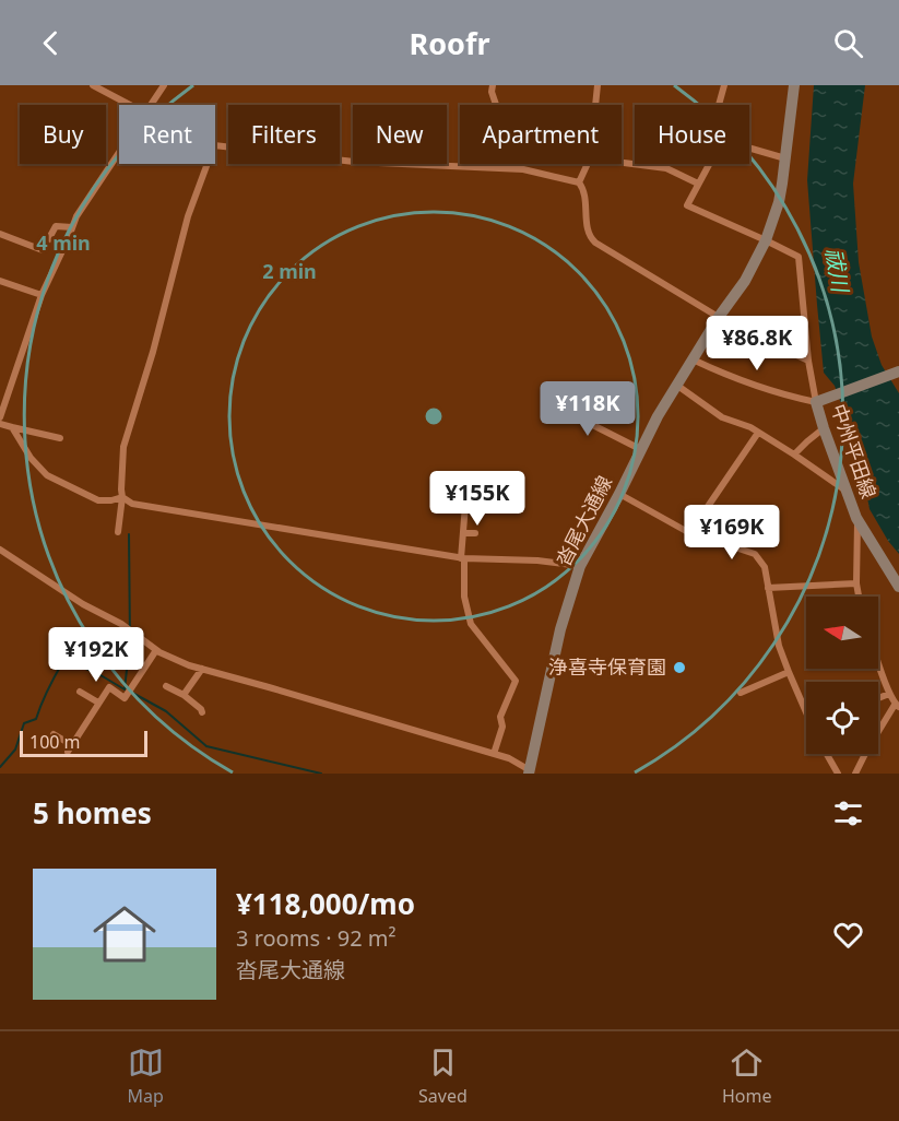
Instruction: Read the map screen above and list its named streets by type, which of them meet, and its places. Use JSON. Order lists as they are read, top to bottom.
{
  "streets": {
    "main road": ["中州平田線", "沓尾大通線"]
  },
  "water": ["祓川"],
  "places": ["浄喜寺保育園"],
  "scale_bar": "100 m",
  "north": "left",
  "page": {
    "header": "Roofr",
    "chip": [
      "Buy",
      "Rent",
      "Filters",
      "New",
      "Apartment",
      "House"
    ],
    "price": [
      "¥86.8K",
      "¥118K",
      "¥155K",
      "¥169K",
      "¥192K"
    ],
    "scale": "100 m",
    "heading": "5 homes",
    "list": [
      {
        "name": "¥118,000/mo",
        "note": "3 rooms · 92 m² · 沓尾大通線"
      }
    ],
    "tabs": ["Map", "Saved", "Home"]
  },
  "rings": ["4 min", "2 min"]
}
